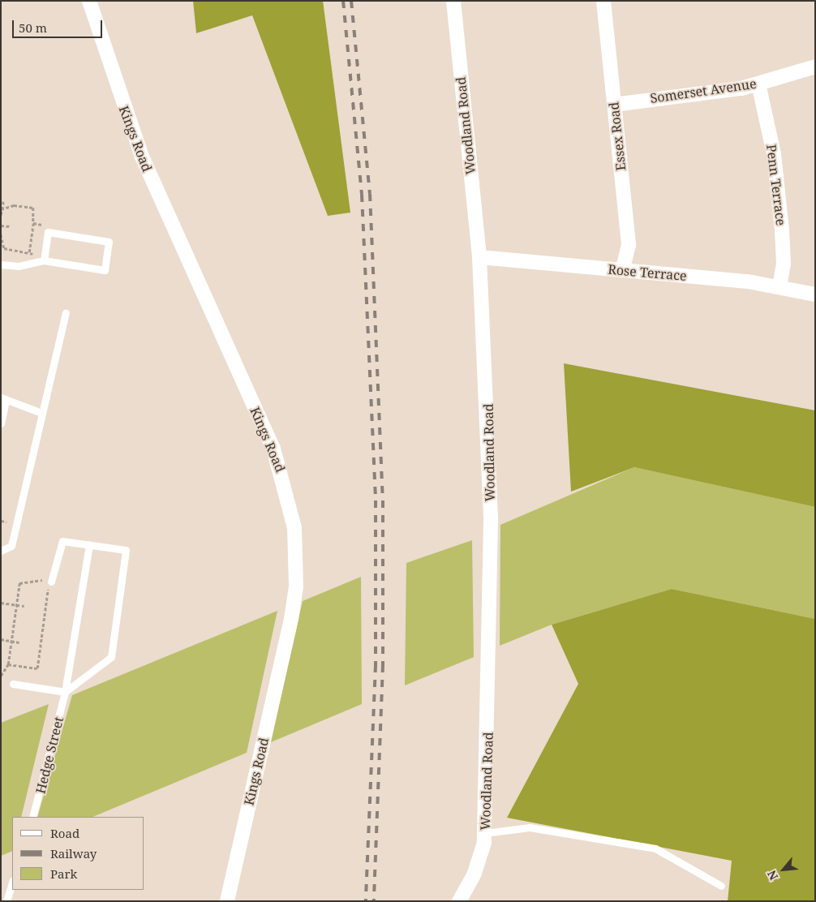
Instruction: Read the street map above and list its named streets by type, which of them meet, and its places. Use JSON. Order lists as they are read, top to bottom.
{
  "streets": {
    "street": [
      "Somerset Avenue",
      "Woodland Road",
      "Essex Road",
      "Kings Road",
      "Penn Terrace",
      "Rose Terrace"
    ],
    "lane": ["Hedge Street"]
  },
  "crossings": [
    ["Somerset Avenue", "Essex Road"],
    ["Somerset Avenue", "Penn Terrace"],
    ["Woodland Road", "Rose Terrace"],
    ["Essex Road", "Rose Terrace"],
    ["Penn Terrace", "Rose Terrace"]
  ],
  "legend": ["Road", "Railway", "Park"],
  "scale_bar": "50 m",
  "north": "bottom left"
}
